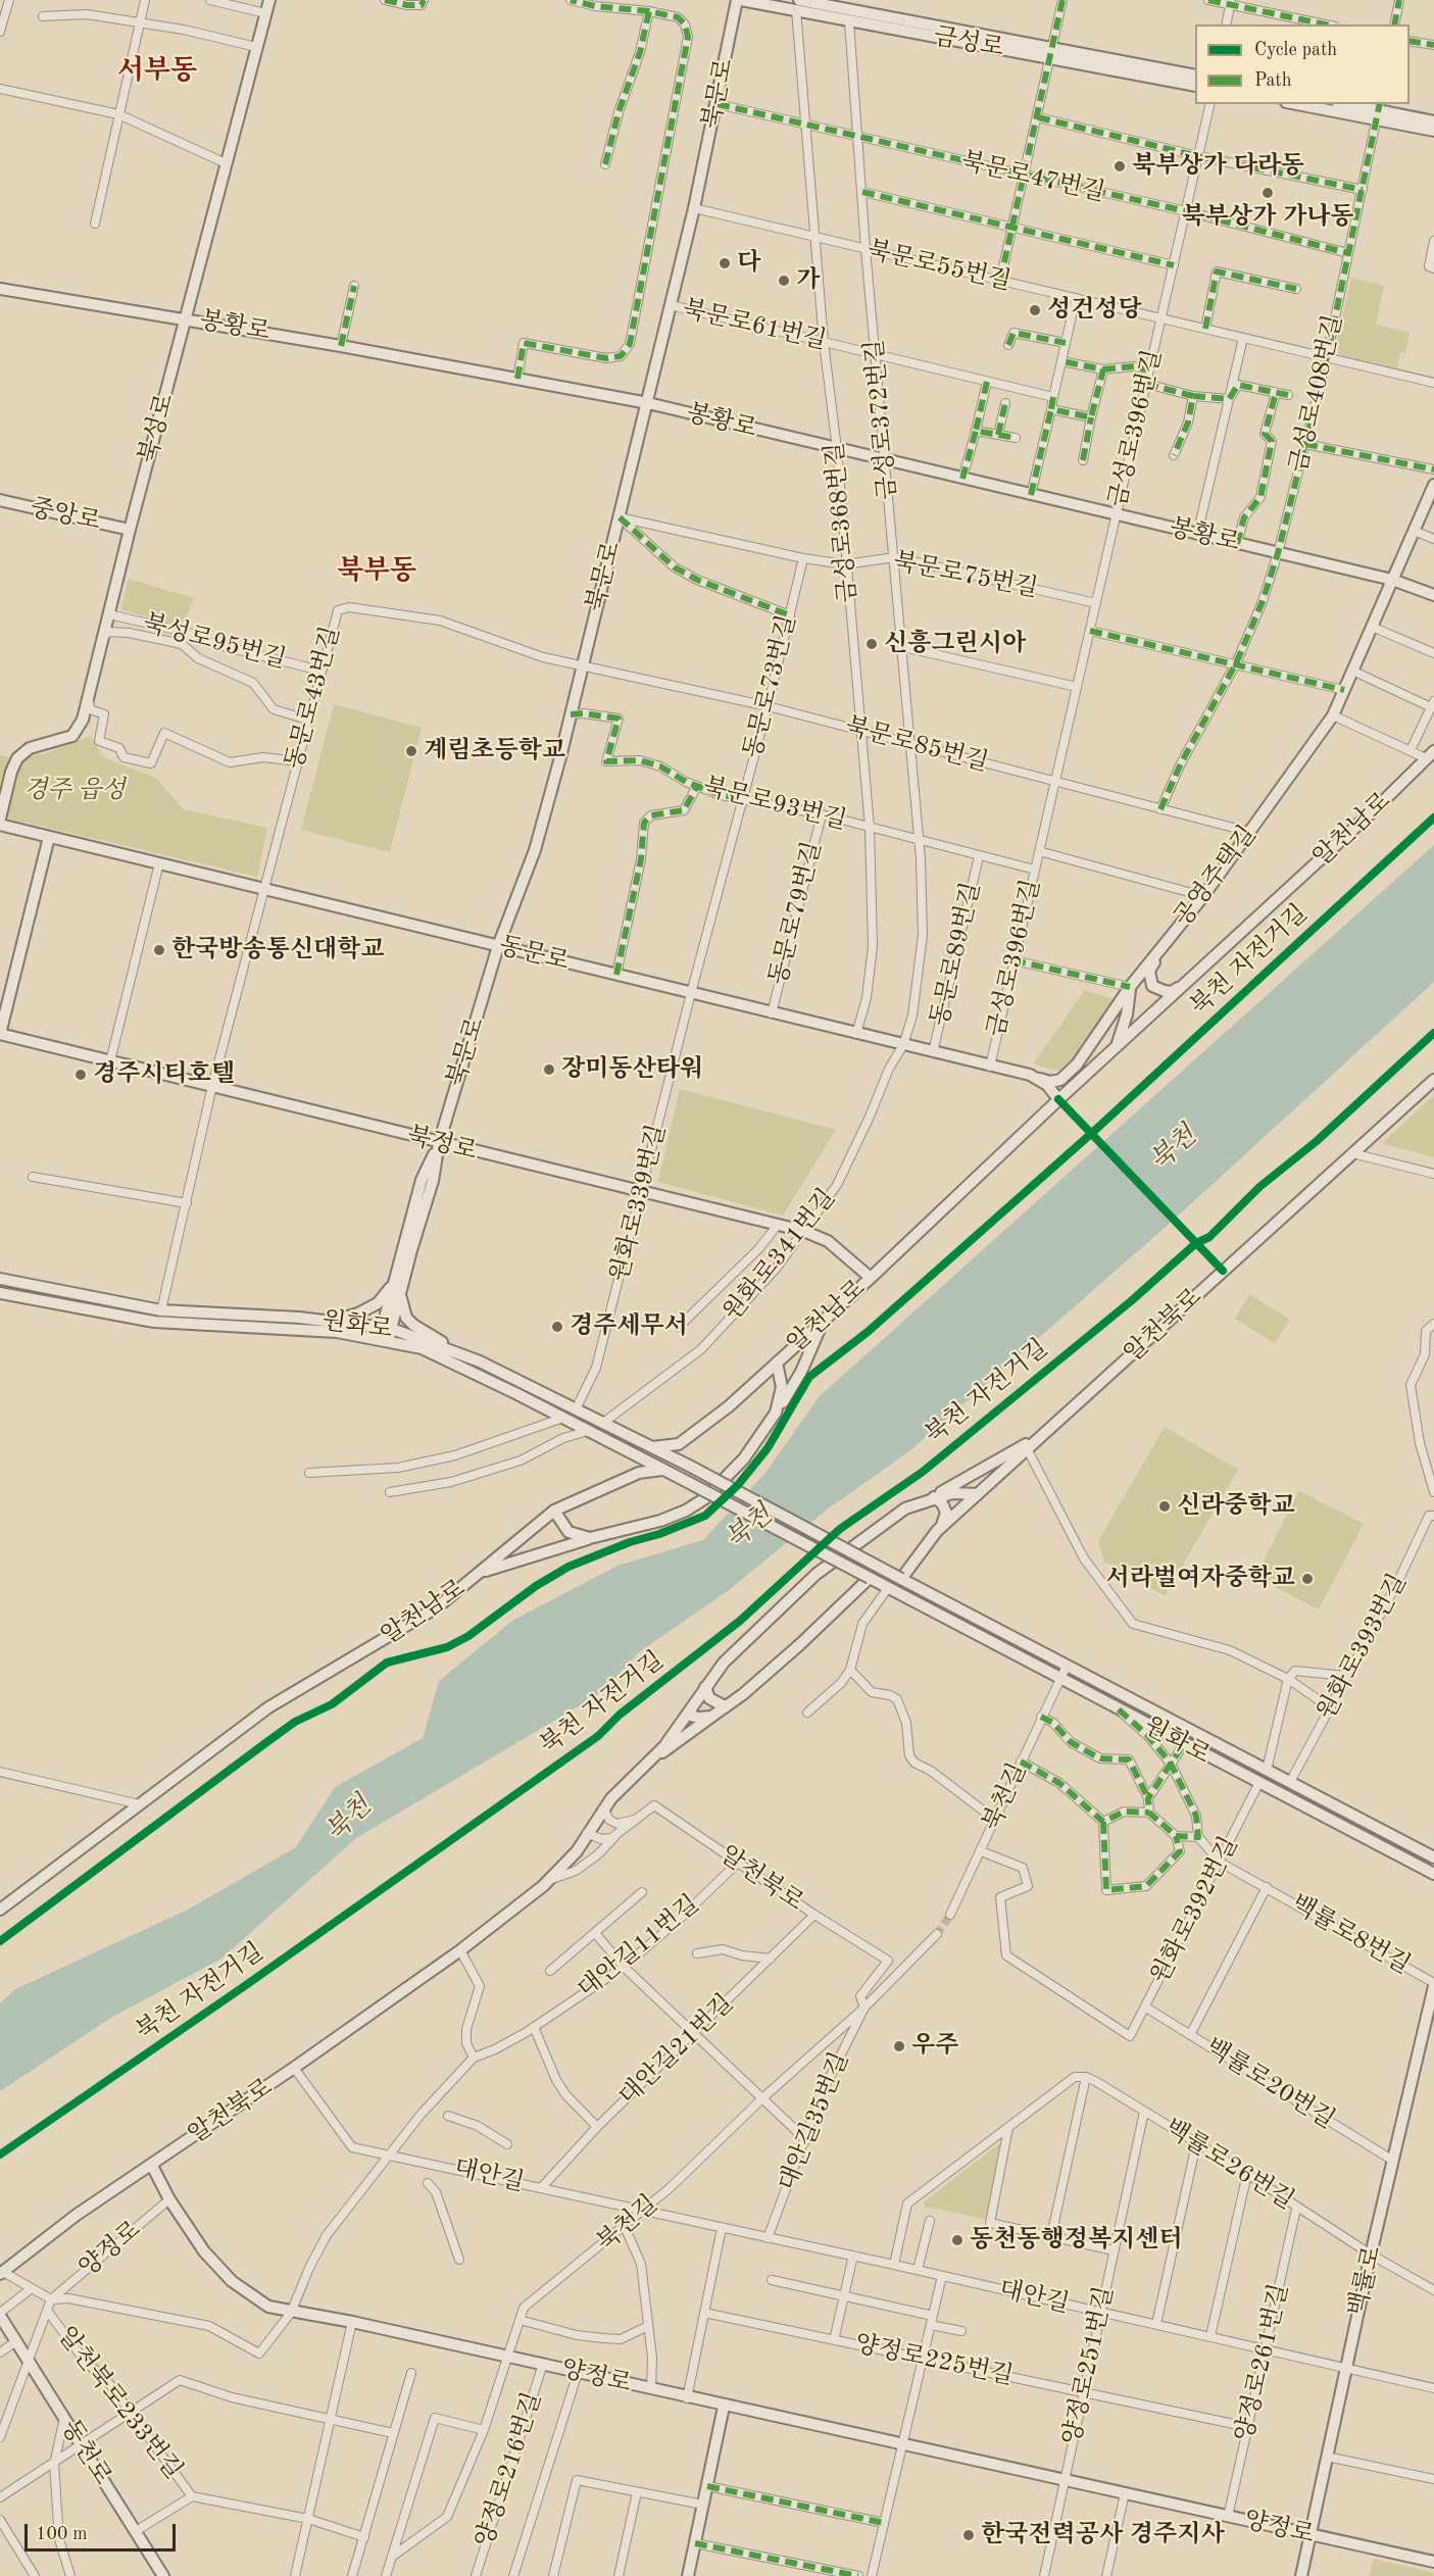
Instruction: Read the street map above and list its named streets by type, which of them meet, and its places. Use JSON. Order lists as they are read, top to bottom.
{
  "streets": {
    "street": [
      "금성로",
      "북문로",
      "북문로47번길",
      "북문로55번길",
      "북문로61번길",
      "봉황로",
      "금성로408번길",
      "금성로372번길",
      "북성로",
      "금성로396번길",
      "중앙로",
      "금성로368번길",
      "북문로75번길",
      "북성로95번길",
      "동문로73번길",
      "동문로43번길",
      "북문로85번길",
      "북문로93번길",
      "알천남로",
      "공영주택길",
      "동문로79번길",
      "동문로",
      "동문로89번길",
      "북정로",
      "원화로339번길",
      "원화로341번길",
      "원화로",
      "알천북로",
      "원화로393번길",
      "북천길",
      "원화로392번길",
      "백률로8번길",
      "대안길11번길",
      "대안길21번길",
      "백률로20번길",
      "대안길35번길",
      "백률로26번길",
      "대안길",
      "양정로",
      "백률로",
      "양정로225번길",
      "양정로261번길",
      "양정로251번길",
      "알천북로233번길",
      "동천로",
      "양정로216번길"
    ],
    "cycle path": ["북천 자전거길"]
  },
  "crossings": [
    ["금성로", "북문로"],
    ["금성로", "금성로372번길"],
    ["금성로", "금성로368번길"],
    ["북문로", "북문로47번길"],
    ["북문로", "북문로55번길"],
    ["북문로", "북문로61번길"],
    ["북문로", "봉황로"],
    ["북문로", "북문로75번길"],
    ["북문로", "동문로43번길"],
    ["북문로", "북문로85번길"],
    ["북문로", "북문로93번길"],
    ["북문로", "동문로"],
    ["북문로", "북정로"],
    ["북문로", "원화로"],
    ["북문로47번길", "금성로408번길"],
    ["북문로47번길", "금성로372번길"],
    ["북문로47번길", "금성로396번길"],
    ["북문로47번길", "금성로368번길"],
    ["북문로55번길", "금성로408번길"],
    ["북문로55번길", "금성로372번길"],
    ["북문로55번길", "금성로396번길"],
    ["북문로55번길", "금성로368번길"],
    ["북문로61번길", "금성로372번길"],
    ["북문로61번길", "금성로368번길"],
    ["봉황로", "금성로408번길"],
    ["봉황로", "금성로372번길"],
    ["봉황로", "북성로"],
    ["봉황로", "금성로396번길"],
    ["봉황로", "금성로368번길"],
    ["봉황로", "공영주택길"],
    ["금성로408번길", "북문로85번길"],
    ["금성로372번길", "북문로75번길"],
    ["금성로372번길", "북문로85번길"],
    ["금성로372번길", "북문로93번길"],
    ["금성로372번길", "동문로"],
    ["금성로372번길", "원화로341번길"],
    ["북성로", "중앙로"],
    ["북성로", "북성로95번길"],
    ["금성로396번길", "북문로75번길"],
    ["금성로396번길", "북문로85번길"],
    ["금성로396번길", "북문로93번길"],
    ["금성로396번길", "공영주택길"],
    ["금성로396번길", "동문로"],
    ["금성로368번길", "북문로75번길"],
    ["금성로368번길", "북문로85번길"],
    ["금성로368번길", "북문로93번길"],
    ["금성로368번길", "동문로"],
    ["북문로75번길", "동문로73번길"],
    ["북성로95번길", "동문로43번길"],
    ["동문로73번길", "북문로85번길"],
    ["동문로73번길", "북문로93번길"],
    ["동문로73번길", "동문로"],
    ["동문로73번길", "원화로339번길"],
    ["동문로43번길", "북문로85번길"],
    ["동문로43번길", "동문로"],
    ["동문로43번길", "북정로"],
    ["동문로43번길", "원화로"],
    ["북문로85번길", "공영주택길"],
    ["북문로93번길", "동문로79번길"],
    ["북문로93번길", "동문로89번길"],
    ["알천남로", "동문로"],
    ["알천남로", "북정로"],
    ["알천남로", "원화로"],
    ["공영주택길", "동문로"],
    ["동문로79번길", "동문로"],
    ["동문로", "동문로89번길"],
    ["동문로", "원화로339번길"],
    ["동문로", "원화로341번길"],
    ["북정로", "원화로339번길"],
    ["북정로", "원화로341번길"],
    ["원화로339번길", "원화로"],
    ["원화로341번길", "원화로"],
    ["원화로", "알천북로"],
    ["원화로", "원화로393번길"],
    ["원화로", "북천길"],
    ["원화로", "원화로392번길"],
    ["알천북로", "북천길"],
    ["알천북로", "대안길11번길"],
    ["알천북로", "대안길21번길"],
    ["알천북로", "대안길35번길"],
    ["알천북로", "대안길"],
    ["알천북로", "양정로"],
    ["알천북로", "알천북로233번길"],
    ["북천길", "원화로392번길"],
    ["북천길", "대안길35번길"],
    ["북천길", "대안길"],
    ["북천길", "양정로"],
    ["원화로392번길", "백률로8번길"],
    ["원화로392번길", "백률로20번길"],
    ["백률로8번길", "백률로20번길"],
    ["백률로8번길", "백률로"],
    ["대안길11번길", "대안길"],
    ["대안길21번길", "대안길"],
    ["백률로20번길", "백률로"],
    ["대안길35번길", "대안길"],
    ["백률로26번길", "백률로"],
    ["백률로26번길", "양정로261번길"],
    ["백률로26번길", "양정로251번길"],
    ["대안길", "백률로"],
    ["대안길", "양정로261번길"],
    ["대안길", "양정로251번길"],
    ["양정로", "백률로"],
    ["양정로", "양정로261번길"],
    ["양정로", "양정로251번길"],
    ["양정로", "알천북로233번길"],
    ["양정로", "양정로216번길"],
    ["양정로225번길", "양정로261번길"],
    ["양정로225번길", "양정로251번길"]
  ],
  "districts": ["서부동", "북부동"],
  "water": ["북천"],
  "parks": ["경주 읍성"],
  "places": [
    "북부상가 다라동",
    "북부상가 가나동",
    "다",
    "가",
    "성건성당",
    "신흥그린시아",
    "계림초등학교",
    "한국방송통신대학교",
    "장미동산타워",
    "경주시티호텔",
    "경주세무서",
    "신라중학교",
    "서라벌여자중학교",
    "우주",
    "동천동행정복지센터",
    "한국전력공사 경주지사"
  ],
  "legend": ["Cycle path", "Path"],
  "scale_bar": "100 m"
}
